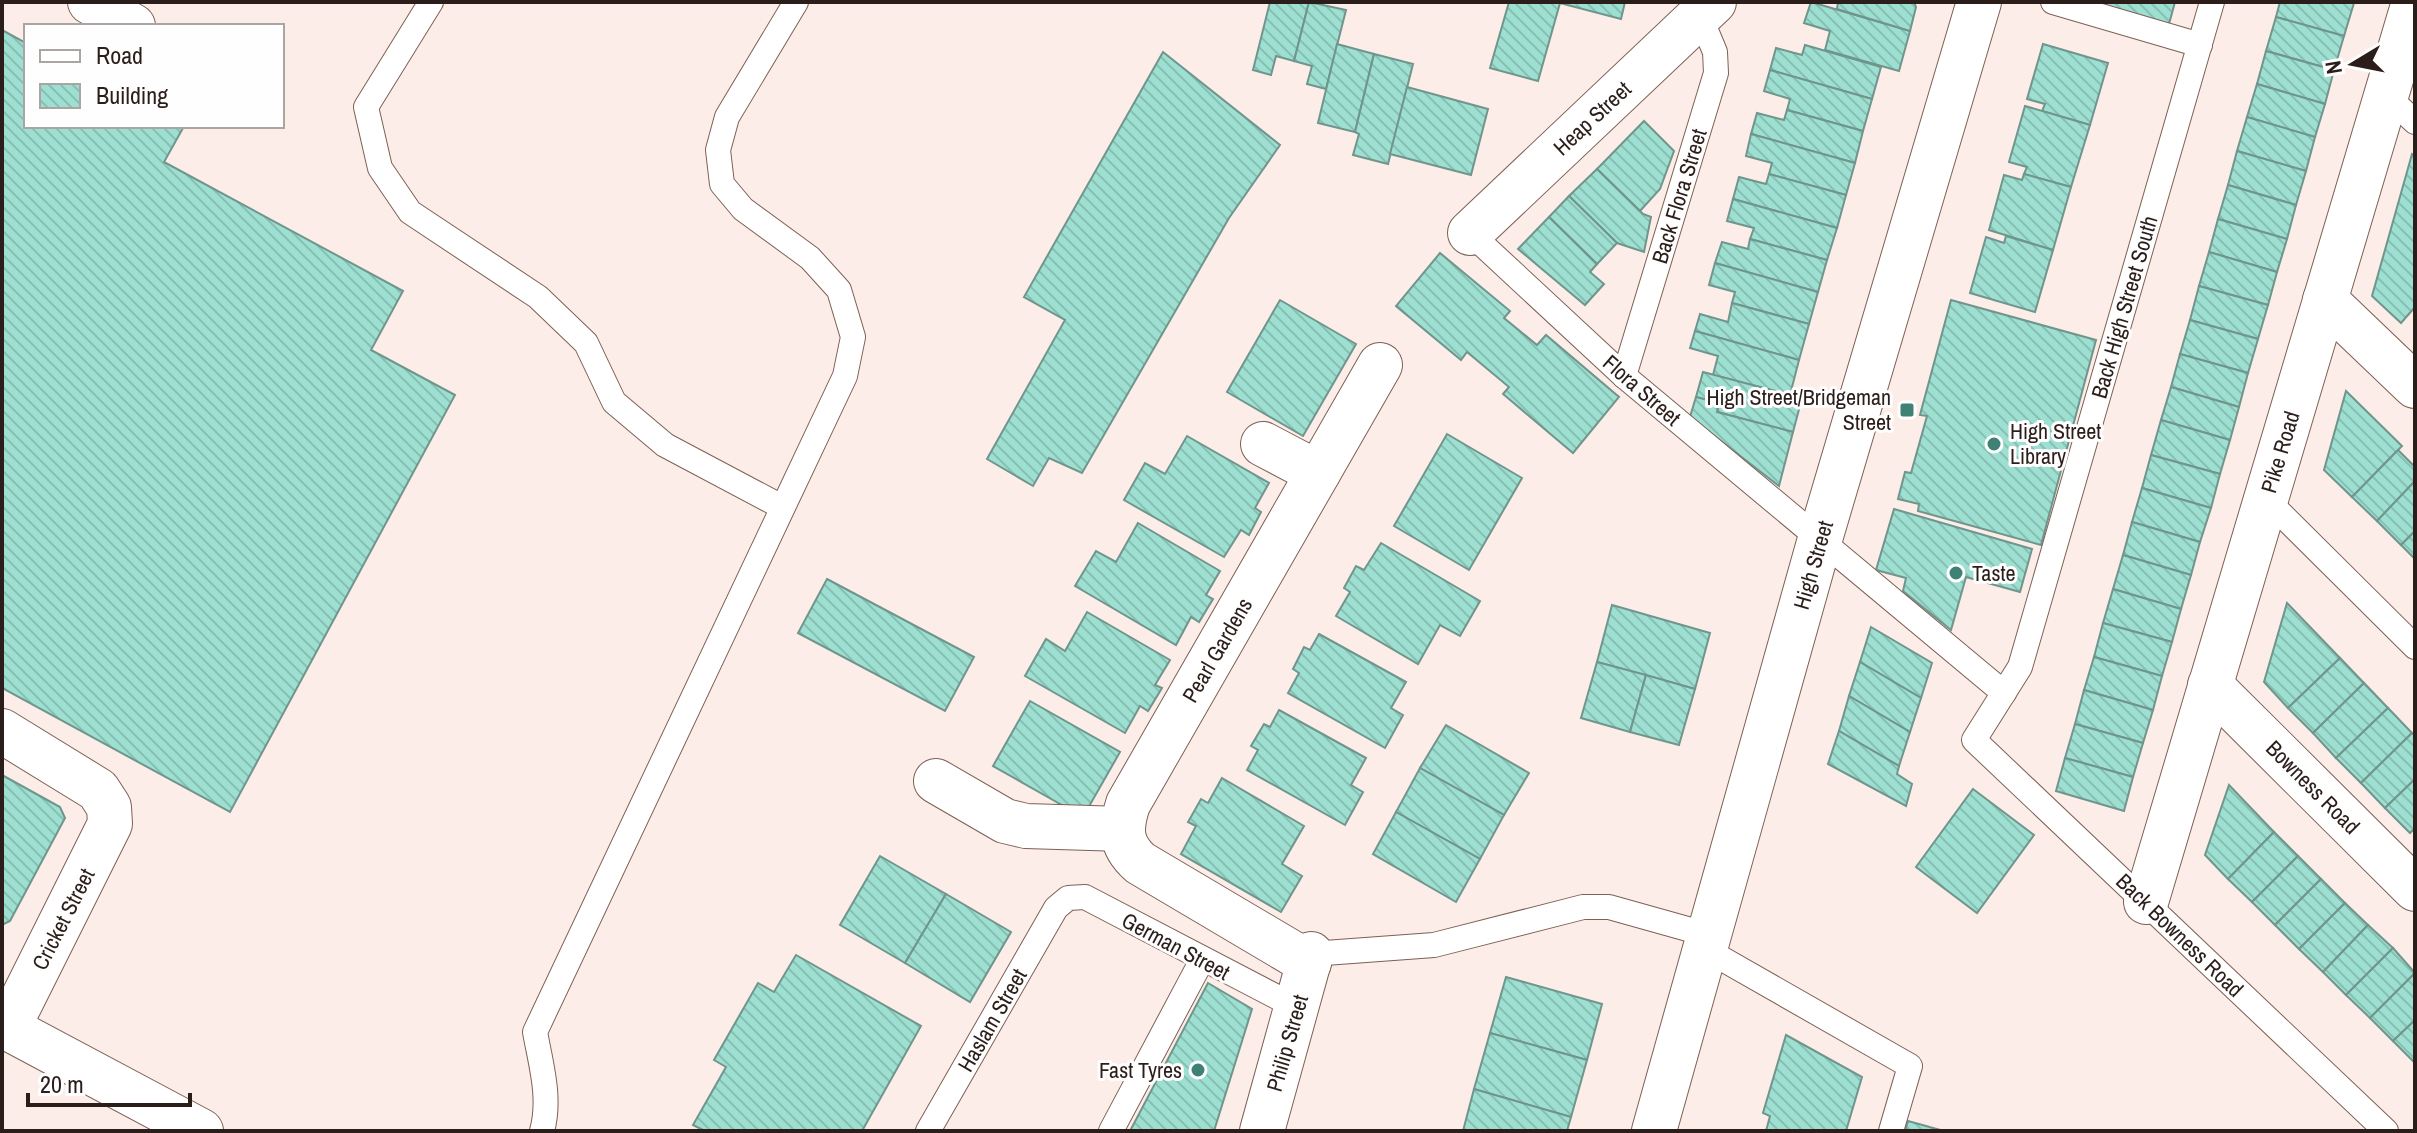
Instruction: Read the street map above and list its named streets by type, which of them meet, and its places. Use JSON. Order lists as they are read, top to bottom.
{
  "streets": {
    "street": [
      "Heap Street",
      "Pike Road",
      "High Street",
      "Pearl Gardens",
      "Bowness Road",
      "Cricket Street",
      "Philip Street"
    ],
    "lane": [
      "Back Flora Street",
      "Back High Street South",
      "Flora Street",
      "Back Bowness Road",
      "German Street",
      "Haslam Street"
    ]
  },
  "crossings": [
    ["Heap Street", "Back Flora Street"],
    ["Heap Street", "Flora Street"],
    ["Back Flora Street", "Flora Street"],
    ["Back High Street South", "Back Bowness Road"],
    ["Flora Street", "High Street"],
    ["Pike Road", "Bowness Road"],
    ["Pike Road", "Back Bowness Road"],
    ["German Street", "Haslam Street"],
    ["German Street", "Philip Street"]
  ],
  "places": {
    "transit": ["High Street/Bridgeman Street"],
    "other": ["High Street Library", "Taste", "Fast Tyres"]
  },
  "legend": ["Road", "Building"],
  "scale_bar": "20 m",
  "north": "left"
}
